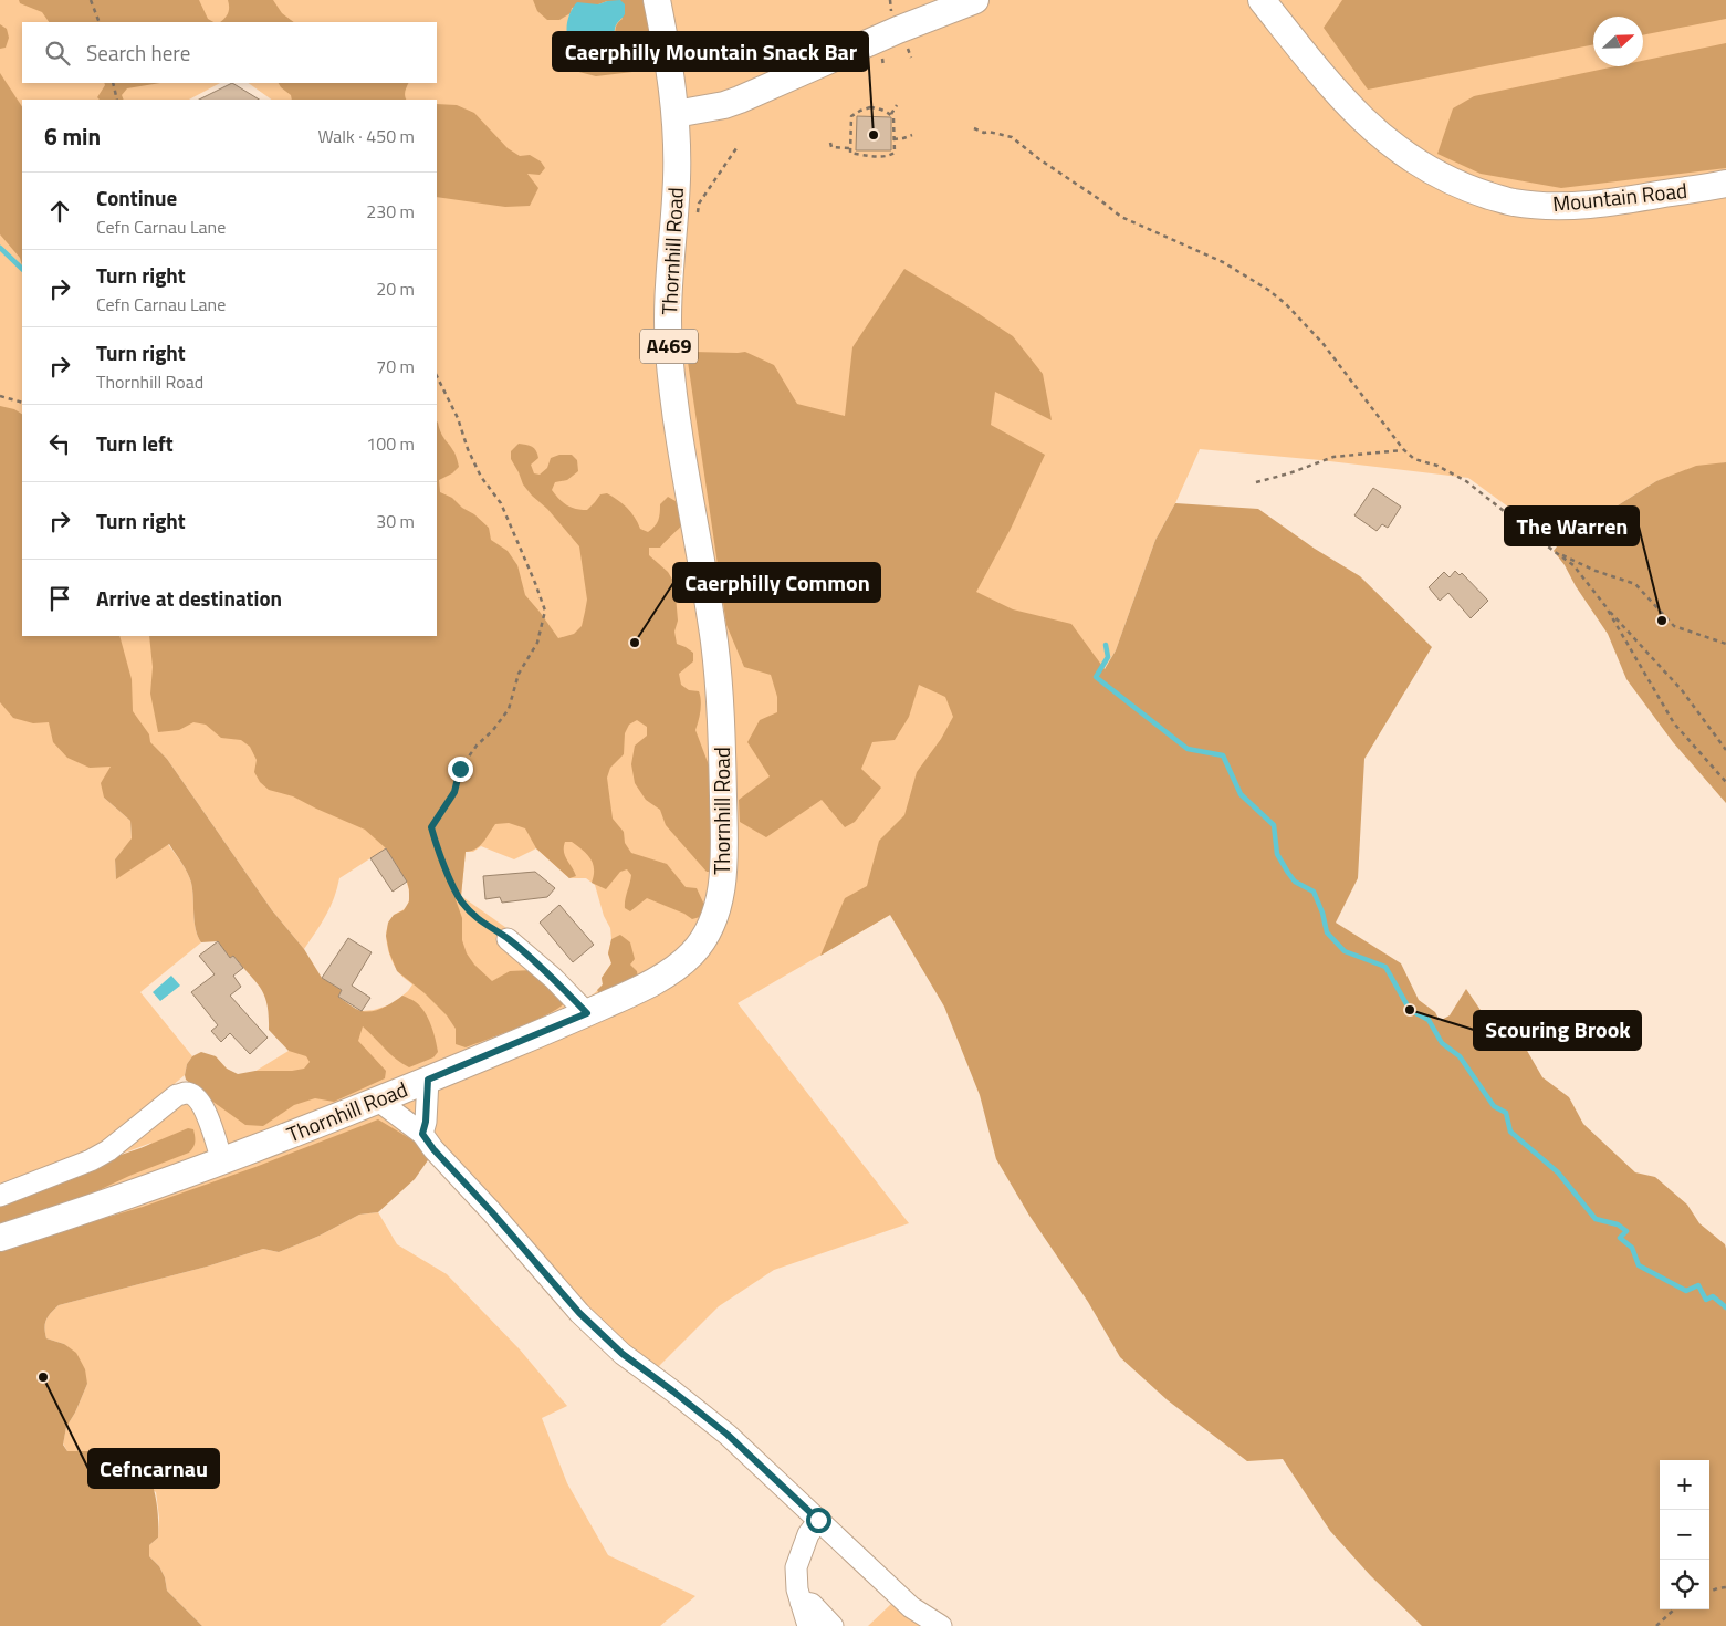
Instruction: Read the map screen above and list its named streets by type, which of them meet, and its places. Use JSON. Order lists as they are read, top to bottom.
{
  "streets": {
    "main road": ["Mountain Road", "Thornhill Road", "A469"]
  },
  "crossings": [
    ["Thornhill Road", "A469"]
  ],
  "places": [
    "Caerphilly Mountain Snack Bar",
    "The Warren",
    "Caerphilly Common",
    "Scouring Brook",
    "Cefncarnau"
  ],
  "north": "top right",
  "page": {
    "search": "Search here",
    "heading": ["6 min", "Walk · 450 m"],
    "list": [
      ["Continue", "Cefn Carnau Lane", "230 m"],
      ["Turn right", "Cefn Carnau Lane", "20 m"],
      ["Turn right", "Thornhill Road", "70 m"],
      ["Turn left", "100 m"],
      ["Turn right", "30 m"],
      "Arrive at destination"
    ],
    "map_buttons": ["+", "−"]
  }
}
